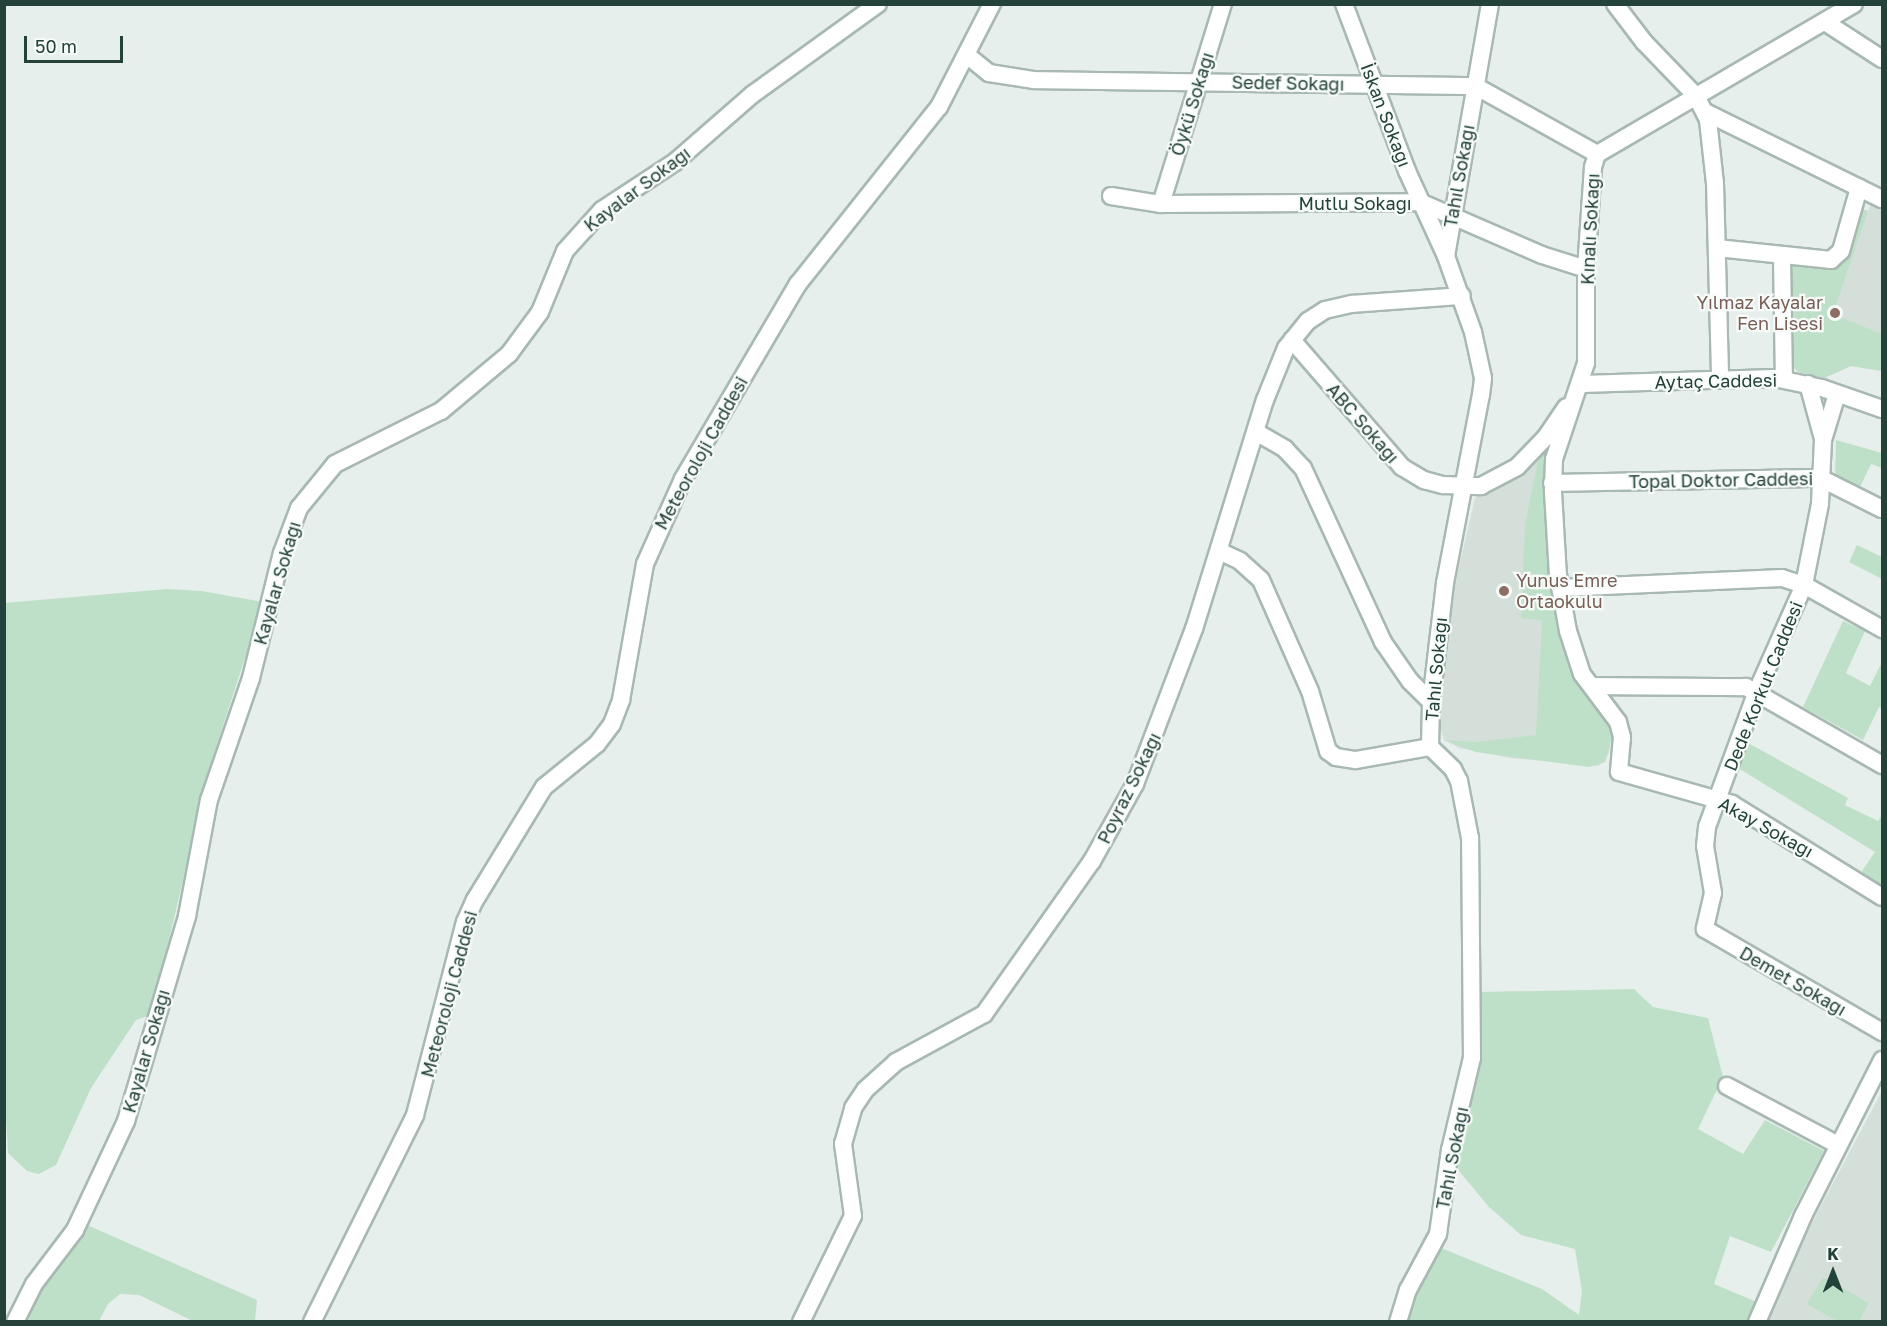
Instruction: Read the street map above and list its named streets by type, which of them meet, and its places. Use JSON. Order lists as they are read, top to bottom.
{
  "streets": {
    "street": [
      "Sedef Sokağı",
      "Öykü Sokağı",
      "İskan Sokağı",
      "Tahıl Sokağı",
      "Kayalar Sokağı",
      "Mutlu Sokağı",
      "Kınalı Sokağı",
      "Aytaç Caddesi",
      "ABC Sokağı",
      "Meteoroloji Caddesi",
      "Topal Doktor Caddesi",
      "Dede Korkut Caddesi",
      "Poyraz Sokağı",
      "Akay Sokağı",
      "Demet Sokağı"
    ]
  },
  "crossings": [
    ["Sedef Sokağı", "Öykü Sokağı"],
    ["Sedef Sokağı", "İskan Sokağı"],
    ["Sedef Sokağı", "Tahıl Sokağı"],
    ["Sedef Sokağı", "Kınalı Sokağı"],
    ["Sedef Sokağı", "Meteoroloji Caddesi"],
    ["Öykü Sokağı", "Mutlu Sokağı"],
    ["İskan Sokağı", "Tahıl Sokağı"],
    ["İskan Sokağı", "Mutlu Sokağı"],
    ["Tahıl Sokağı", "Mutlu Sokağı"],
    ["Tahıl Sokağı", "ABC Sokağı"],
    ["Tahıl Sokağı", "Poyraz Sokağı"],
    ["Mutlu Sokağı", "Kınalı Sokağı"],
    ["Kınalı Sokağı", "Aytaç Caddesi"],
    ["Kınalı Sokağı", "ABC Sokağı"],
    ["Kınalı Sokağı", "Akay Sokağı"],
    ["Aytaç Caddesi", "ABC Sokağı"],
    ["Aytaç Caddesi", "Dede Korkut Caddesi"],
    ["Aytaç Caddesi", "Akay Sokağı"],
    ["ABC Sokağı", "Poyraz Sokağı"],
    ["ABC Sokağı", "Akay Sokağı"],
    ["Topal Doktor Caddesi", "Dede Korkut Caddesi"],
    ["Topal Doktor Caddesi", "Akay Sokağı"],
    ["Dede Korkut Caddesi", "Akay Sokağı"],
    ["Dede Korkut Caddesi", "Demet Sokağı"]
  ],
  "places": ["Yılmaz Kayalar Fen Lisesi", "Yunus Emre Ortaokulu"],
  "scale_bar": "50 m",
  "north": "top"
}
